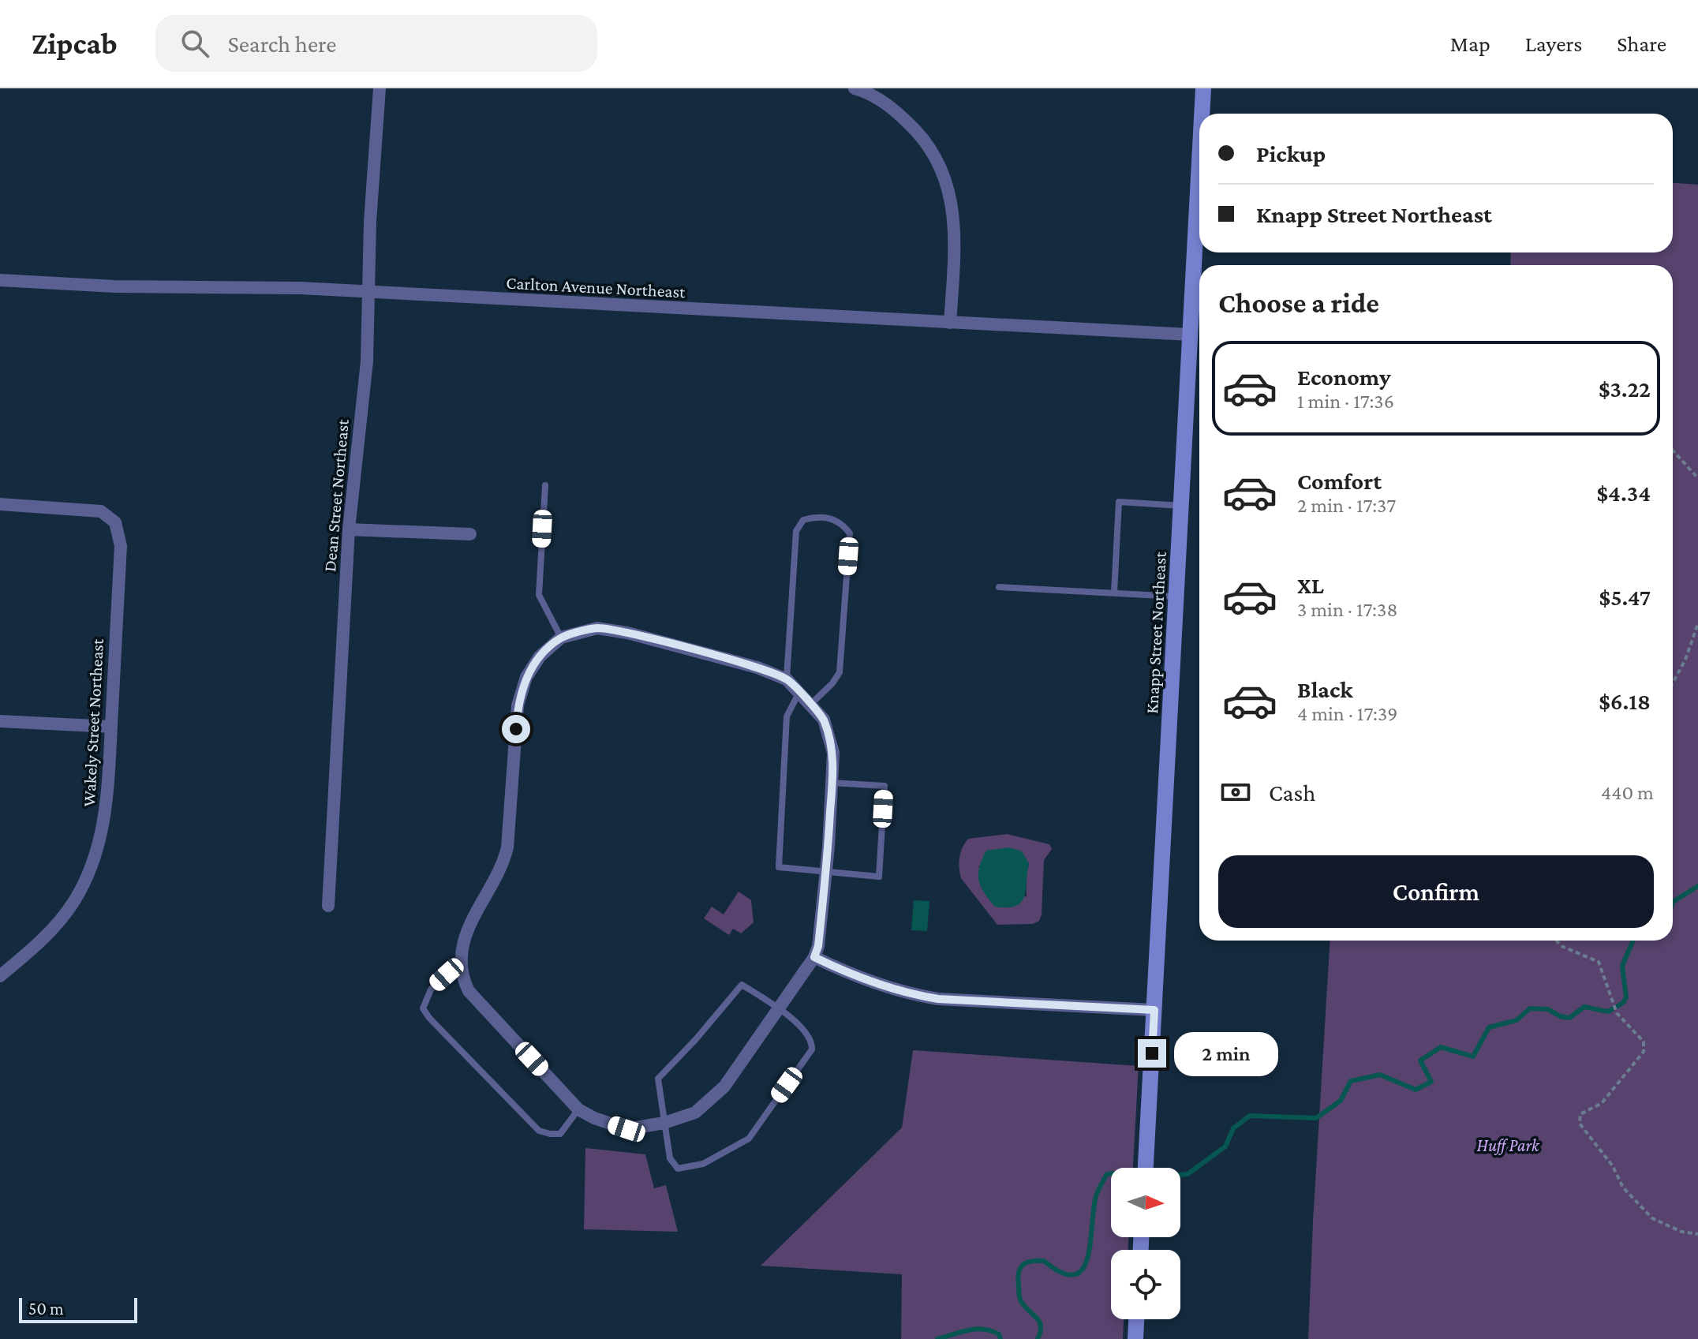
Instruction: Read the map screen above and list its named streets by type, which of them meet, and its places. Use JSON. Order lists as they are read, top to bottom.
{
  "streets": {
    "main road": ["Knapp Street Northeast"],
    "street": ["Carlton Avenue Northeast", "Dean Street Northeast", "Wakely Street Northeast"]
  },
  "crossings": [
    ["Carlton Avenue Northeast", "Dean Street Northeast"],
    ["Carlton Avenue Northeast", "Knapp Street Northeast"]
  ],
  "parks": ["Huff Park"],
  "scale_bar": "50 m",
  "north": "right",
  "page": {
    "header": "Zipcab",
    "search": "Search here",
    "nav": ["Map", "Layers", "Share"],
    "banner": ["Pickup", "Knapp Street Northeast"],
    "heading": "Choose a ride",
    "list": [
      {
        "name": "Economy",
        "note": "1 min · 17:36",
        "value": "$3.22"
      },
      {
        "name": "Comfort",
        "note": "2 min · 17:37",
        "value": "$4.34"
      },
      {
        "name": "XL",
        "note": "3 min · 17:38",
        "value": "$5.47"
      },
      {
        "name": "Black",
        "note": "4 min · 17:39",
        "value": "$6.18"
      }
    ],
    "pay": ["Cash", "440 m"],
    "buttons": "Confirm",
    "bubble": "2 min",
    "scale": "50 m"
  }
}
